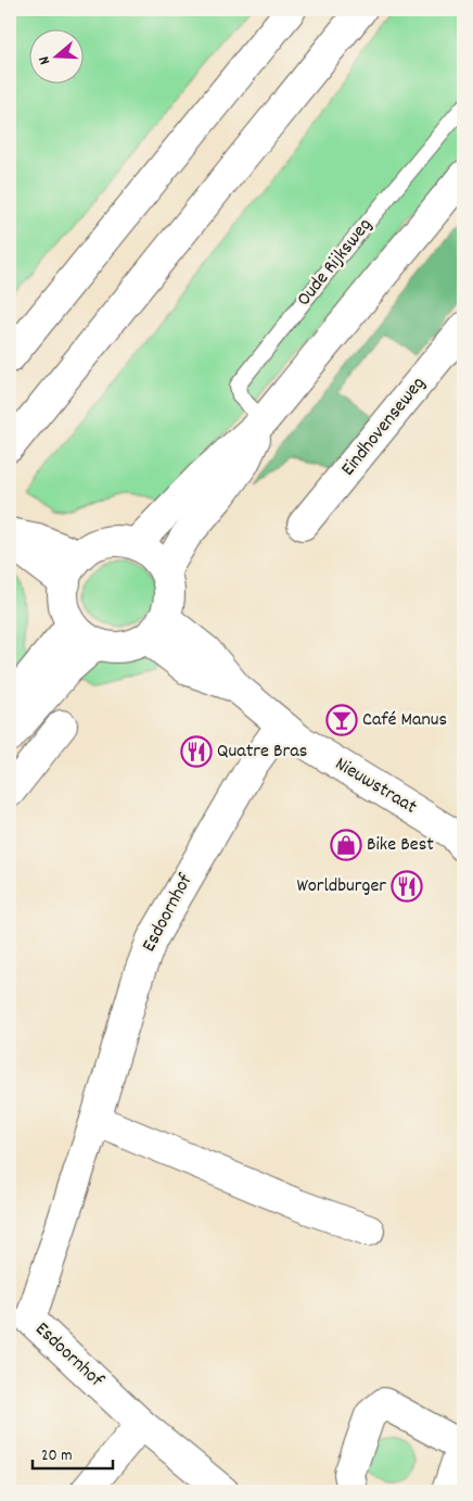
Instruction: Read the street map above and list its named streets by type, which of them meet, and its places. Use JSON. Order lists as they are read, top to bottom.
{
  "streets": {
    "main road": ["Eindhovenseweg", "Nieuwstraat", "Esdoornhof"],
    "lane": ["Oude Rijksweg"]
  },
  "crossings": [
    ["Nieuwstraat", "Esdoornhof"]
  ],
  "places": {
    "bar": ["Café Manus"],
    "restaurant": ["Quatre Bras", "Worldburger"],
    "shop": ["Bike Best"]
  },
  "scale_bar": "20 m",
  "north": "left"
}
